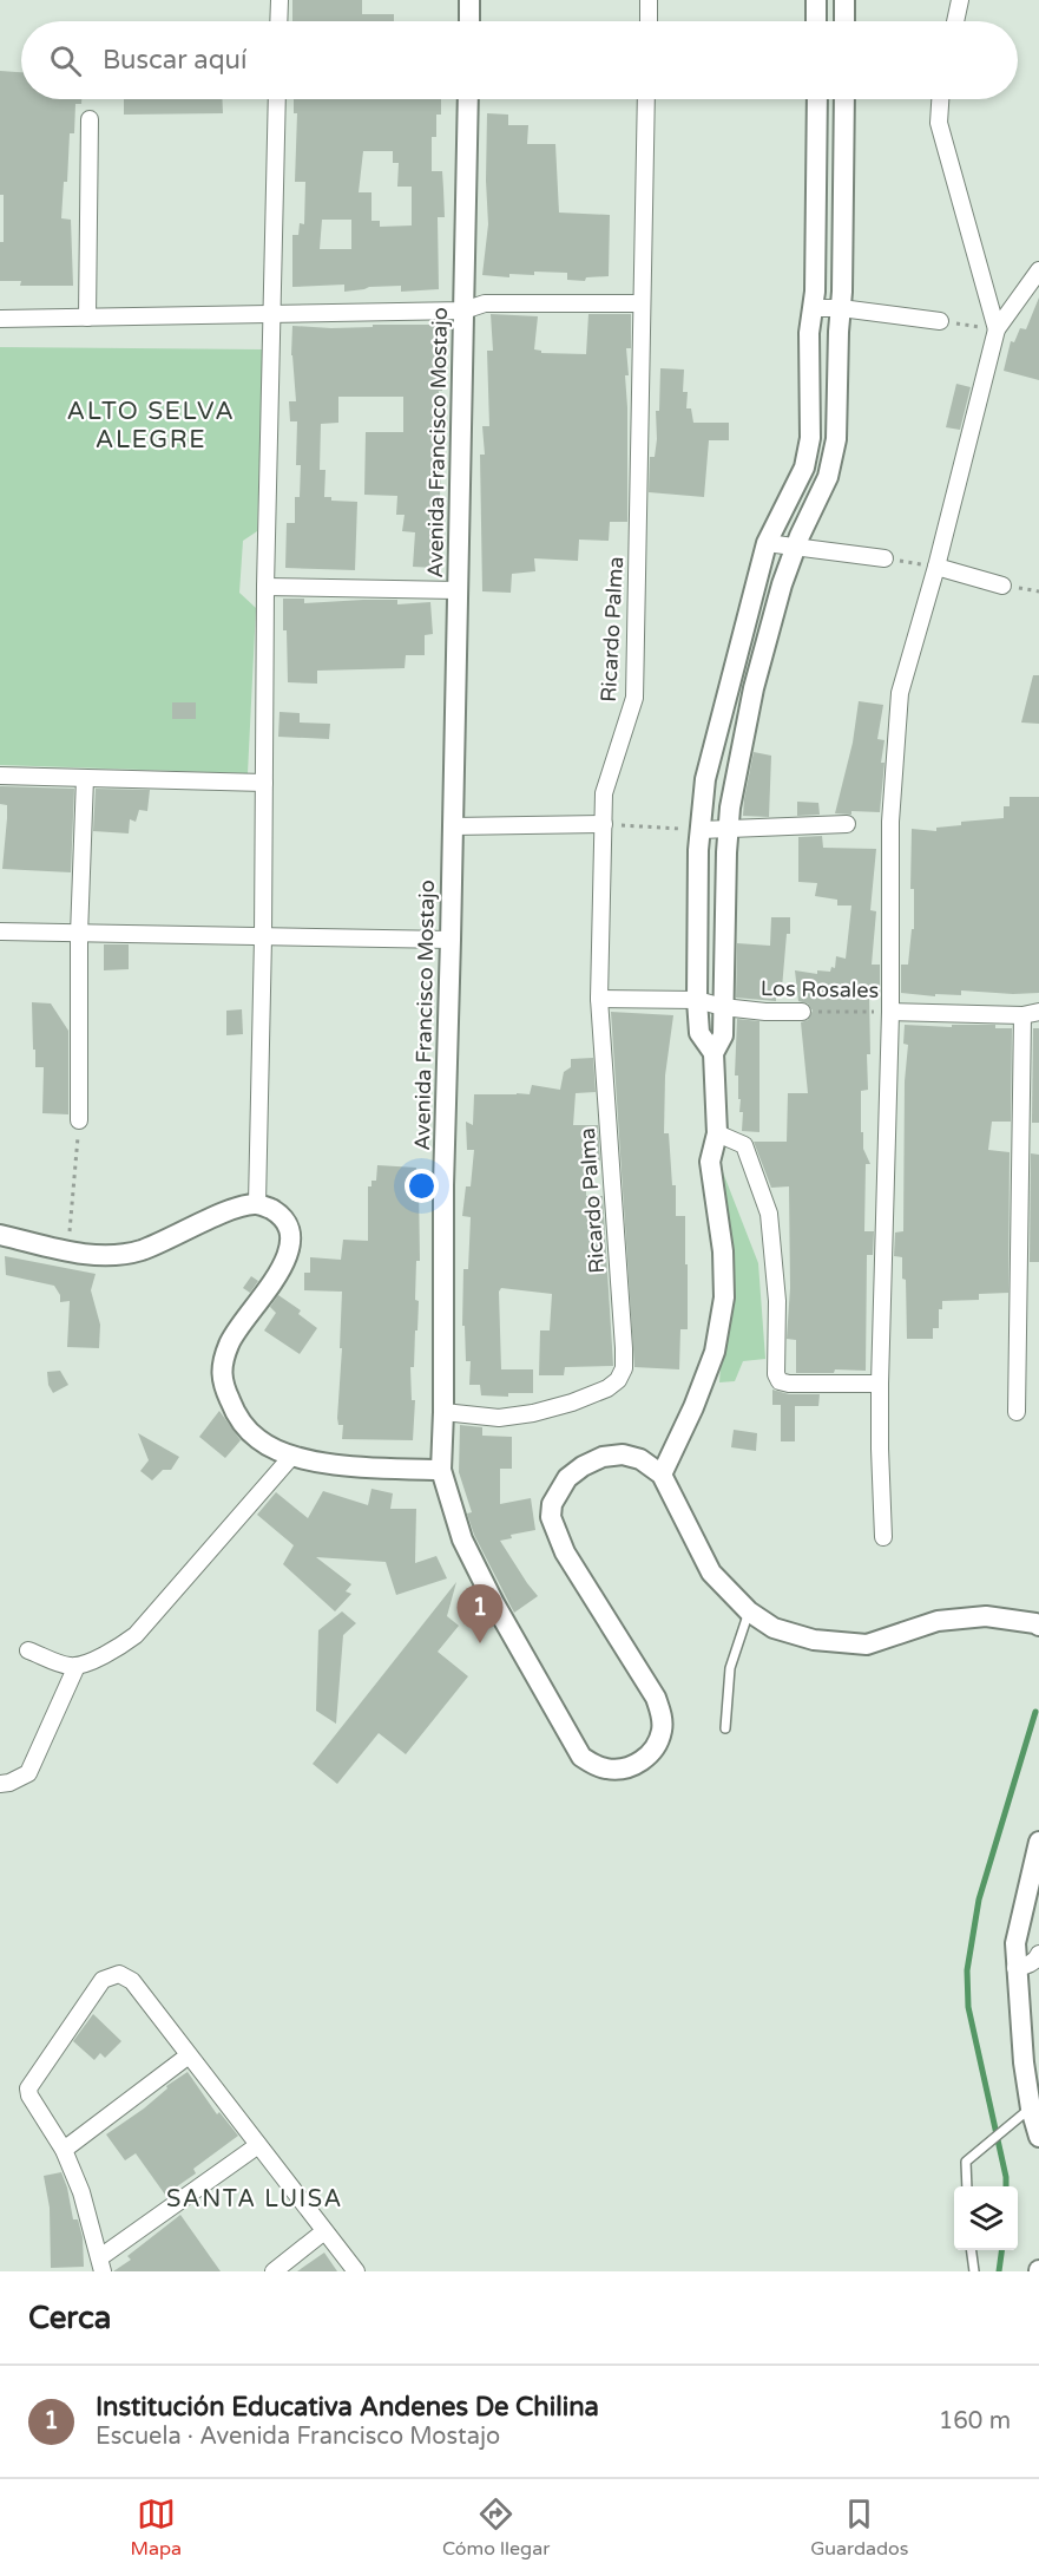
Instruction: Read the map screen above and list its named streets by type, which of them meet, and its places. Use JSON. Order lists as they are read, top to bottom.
{
  "streets": {
    "street": ["Avenida Francisco Mostajo", "Ricardo Palma", "Los Rosales"]
  },
  "crossings": [
    ["Avenida Francisco Mostajo", "Ricardo Palma"],
    ["Ricardo Palma", "Los Rosales"]
  ],
  "districts": ["ALTO SELVA ALEGRE", "SANTA LUISA"],
  "page": {
    "search": "Buscar aquí",
    "pins": "1",
    "heading": "Cerca",
    "list": [
      {
        "mark": "1",
        "name": "Institución Educativa Andenes De Chilina",
        "note": "Escuela · Avenida Francisco Mostajo",
        "value": "160 m"
      }
    ],
    "nav": ["Mapa", "Cómo llegar", "Guardados"]
  }
}
